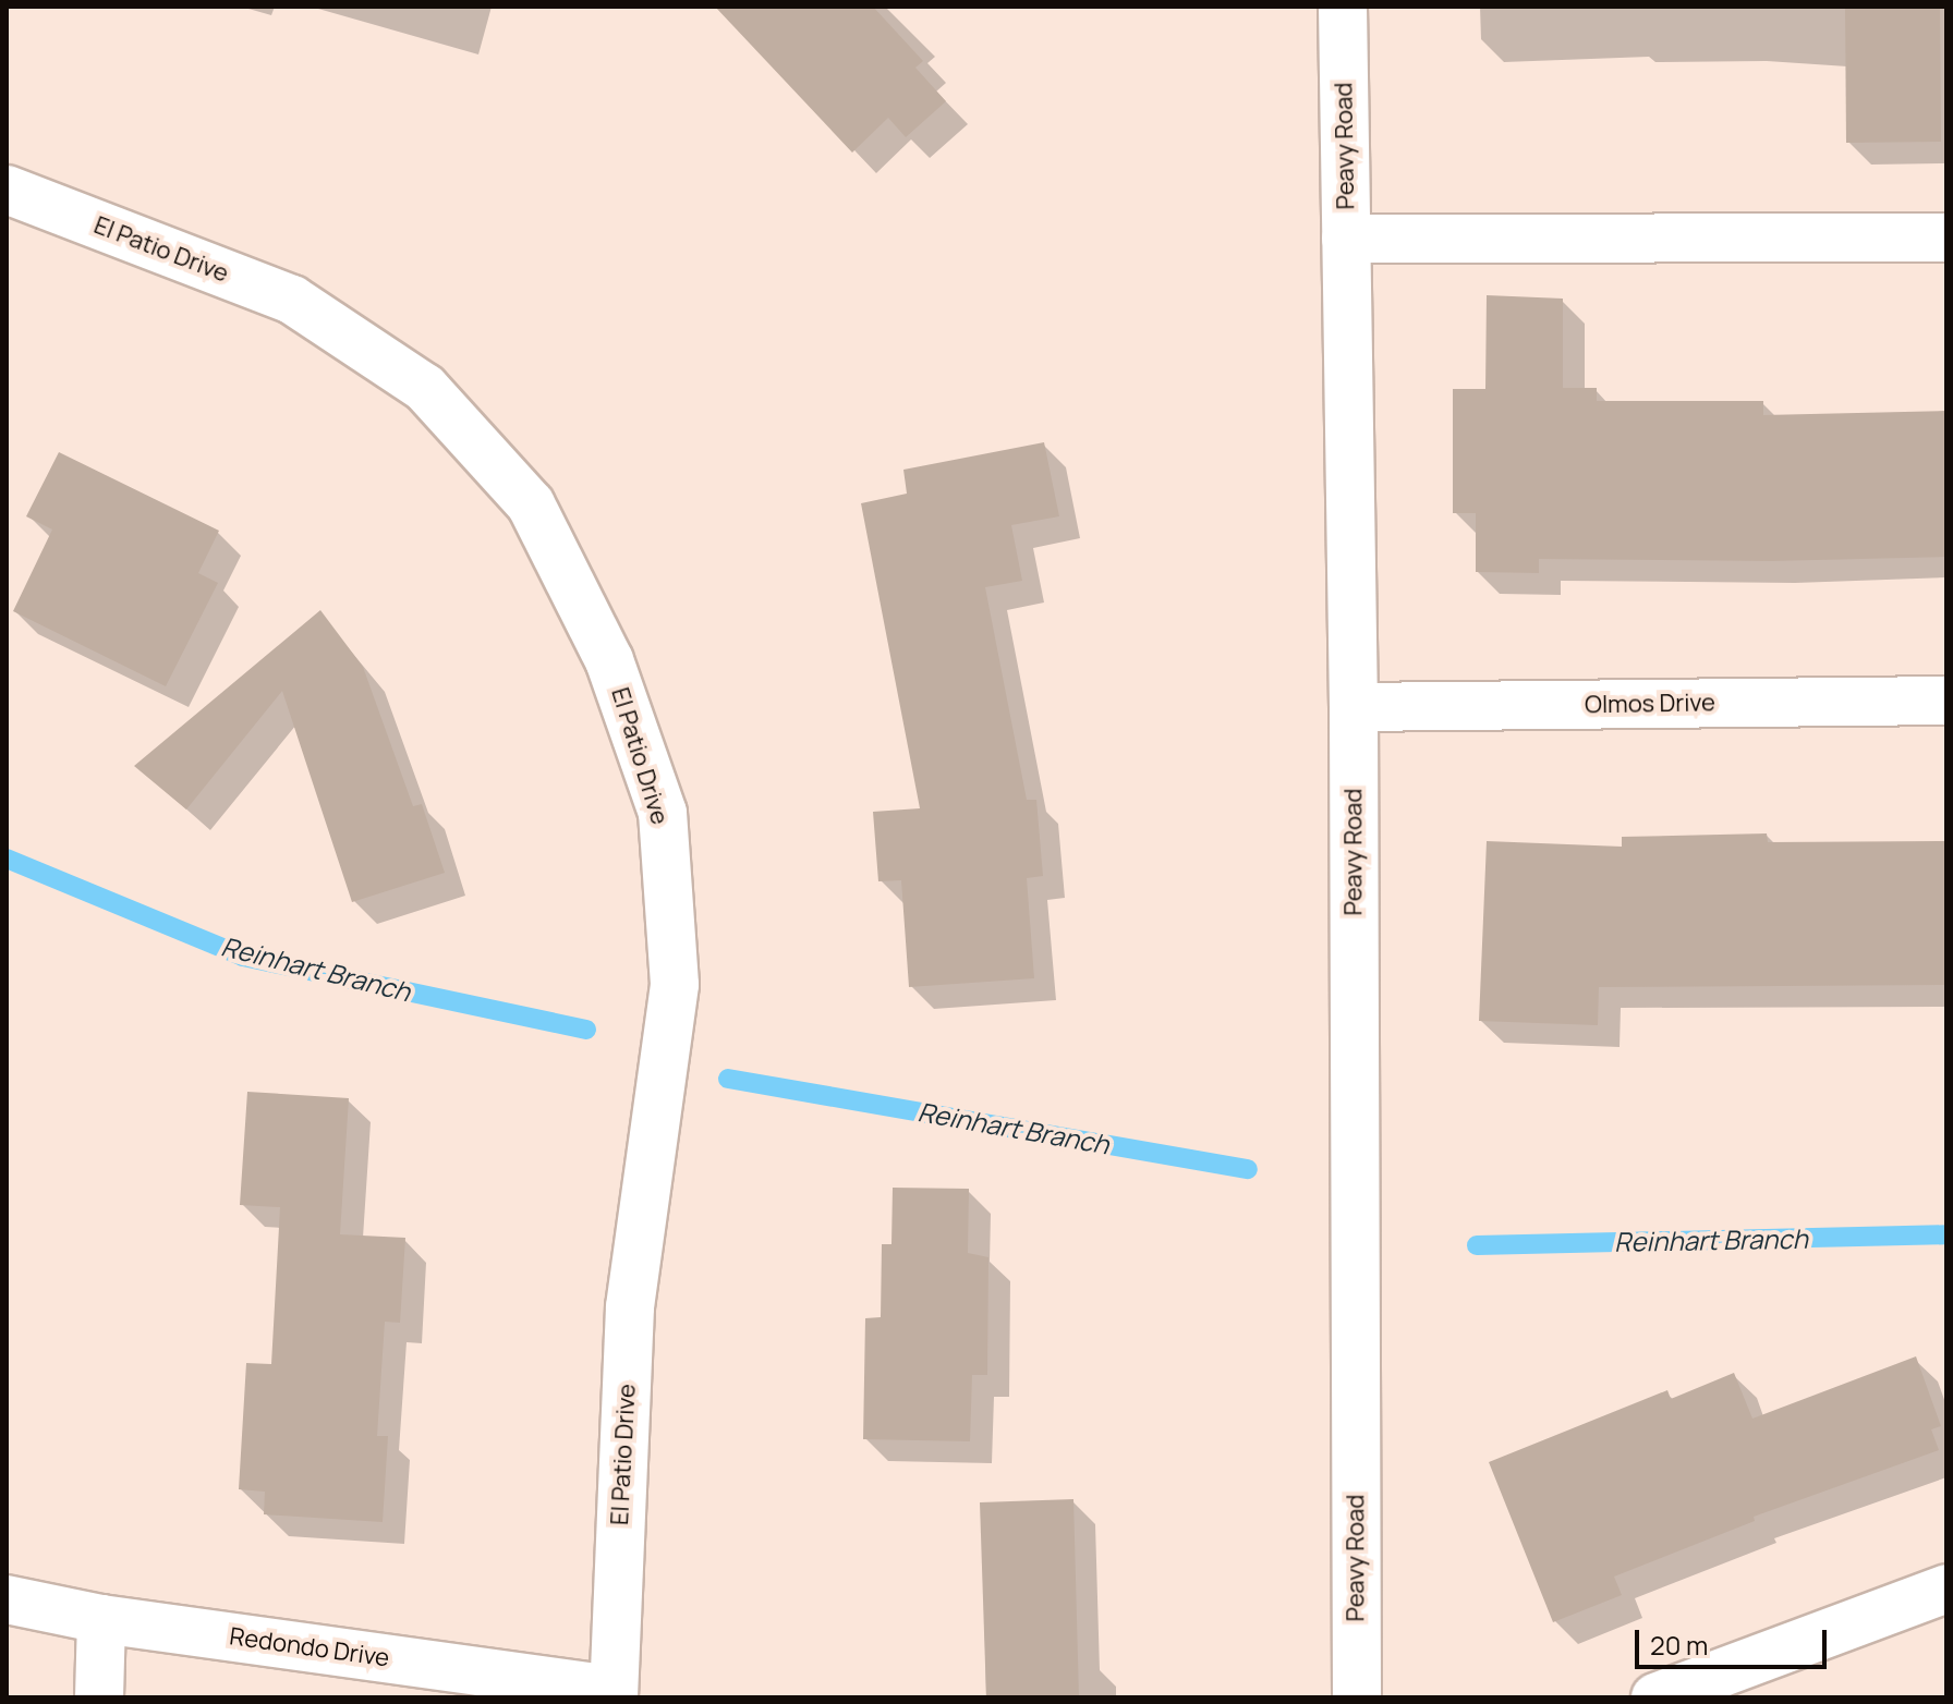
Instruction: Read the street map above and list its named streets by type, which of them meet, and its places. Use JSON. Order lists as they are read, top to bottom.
{
  "streets": {
    "street": [
      "Peavy Road",
      "El Patio Drive",
      "Olmos Drive",
      "Redondo Drive"
    ]
  },
  "crossings": [
    ["Peavy Road", "Olmos Drive"],
    ["El Patio Drive", "Redondo Drive"]
  ],
  "water": ["Reinhart Branch"],
  "scale_bar": "20 m"
}
